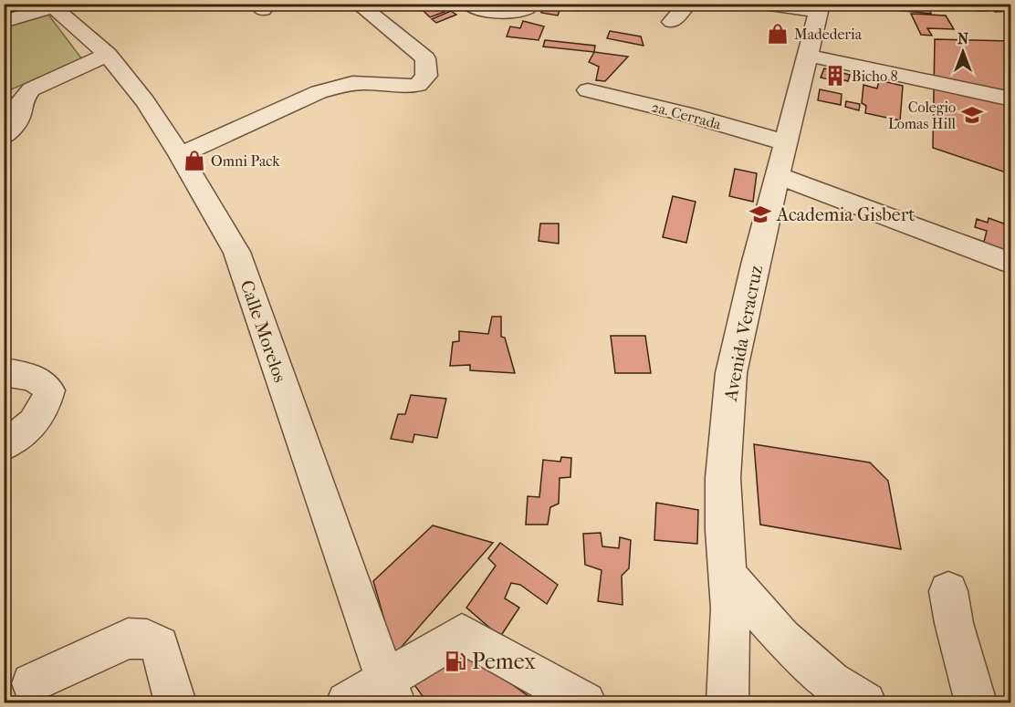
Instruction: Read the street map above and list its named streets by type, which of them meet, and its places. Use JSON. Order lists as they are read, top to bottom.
{
  "streets": {
    "street": ["2a. Cerrada", "Calle Morelos", "Avenida Veracruz"]
  },
  "crossings": [
    ["2a. Cerrada", "Avenida Veracruz"]
  ],
  "places": {
    "shop": ["Madederia", "Omni Pack"],
    "building": ["Bicho 8"],
    "school or university": ["Colegio Lomas Hill", "Academia Gisbert"],
    "fuel station": ["Pemex"]
  },
  "north": "top"
}
